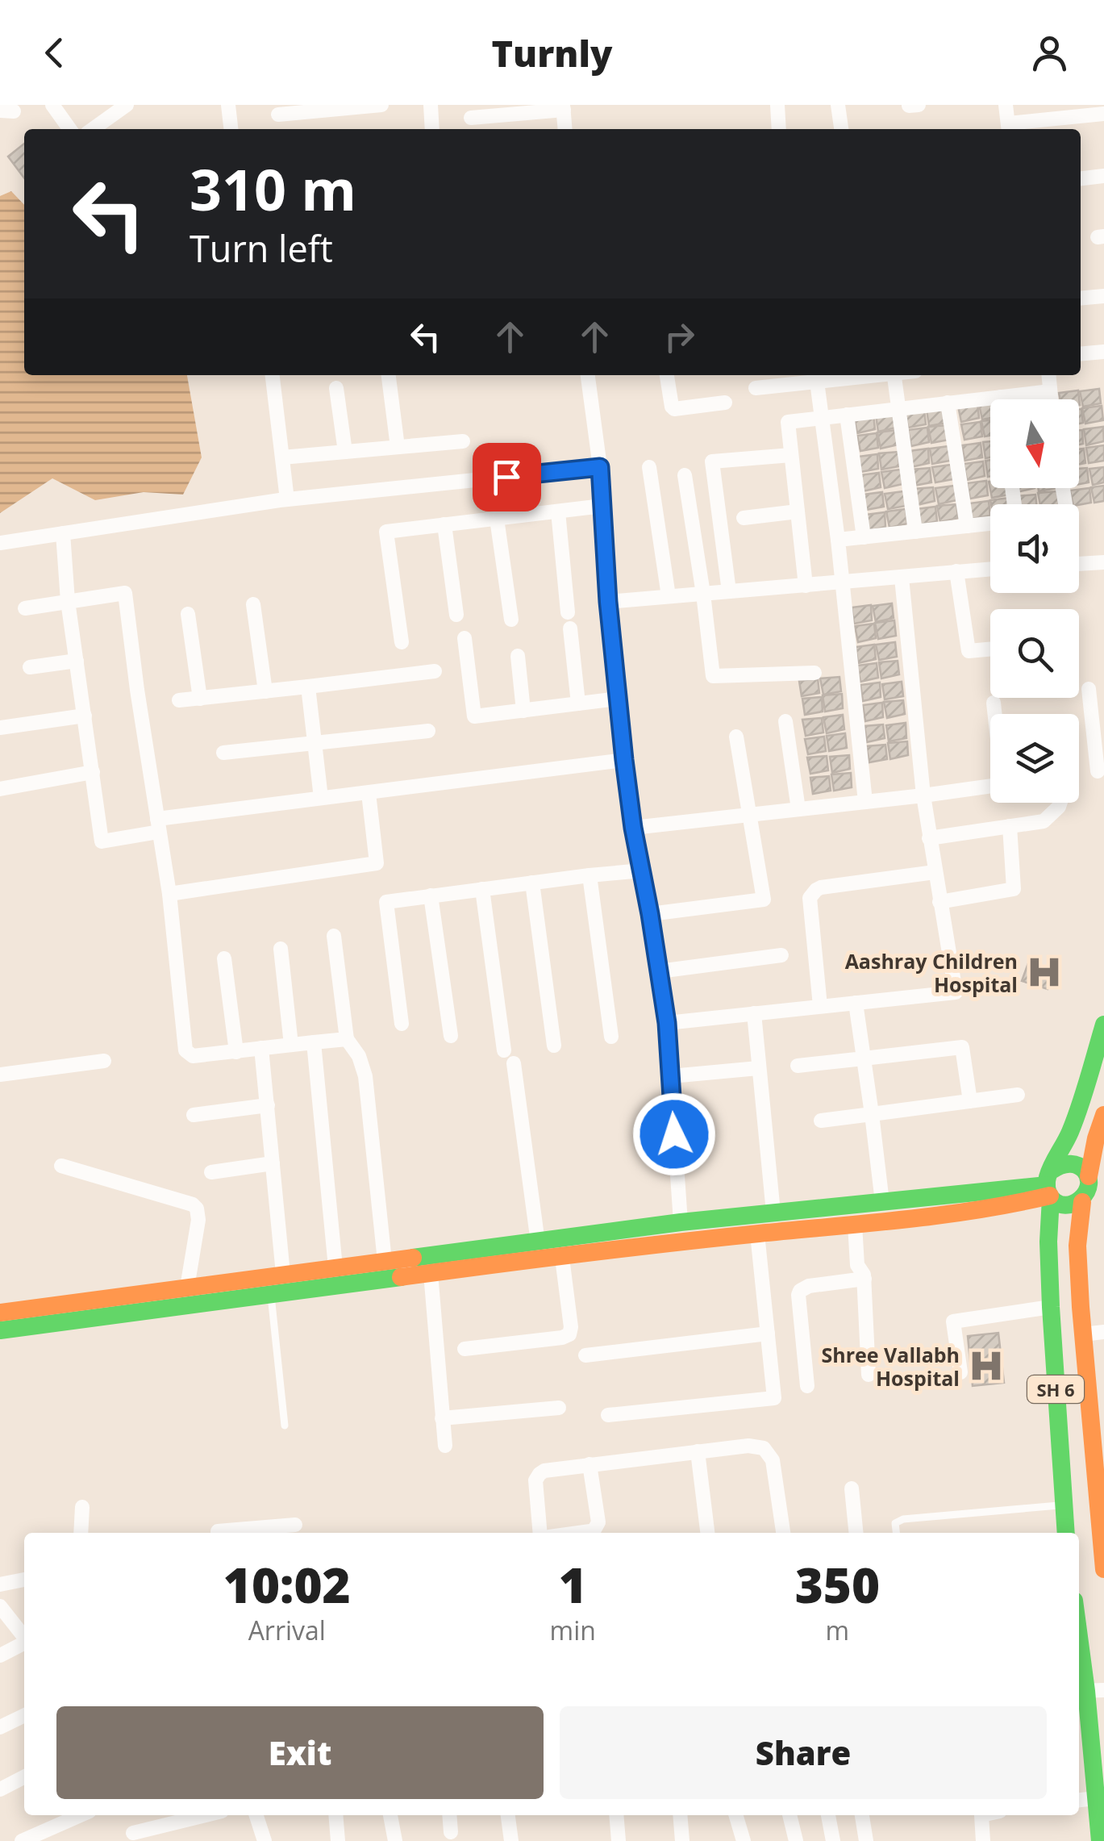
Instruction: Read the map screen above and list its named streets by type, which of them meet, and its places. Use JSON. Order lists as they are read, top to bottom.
{
  "streets": {
    "street": ["SH 6"]
  },
  "places": {
    "hospital": ["Aashray Children Hospital", "Shree Vallabh Hospital"]
  },
  "north": "bottom",
  "page": {
    "header": "Turnly",
    "turn": ["310 m", "Turn left"],
    "eta": [
      "10:02",
      "Arrival",
      "1",
      "min",
      "350",
      "m"
    ],
    "buttons": ["Exit", "Share"]
  }
}
